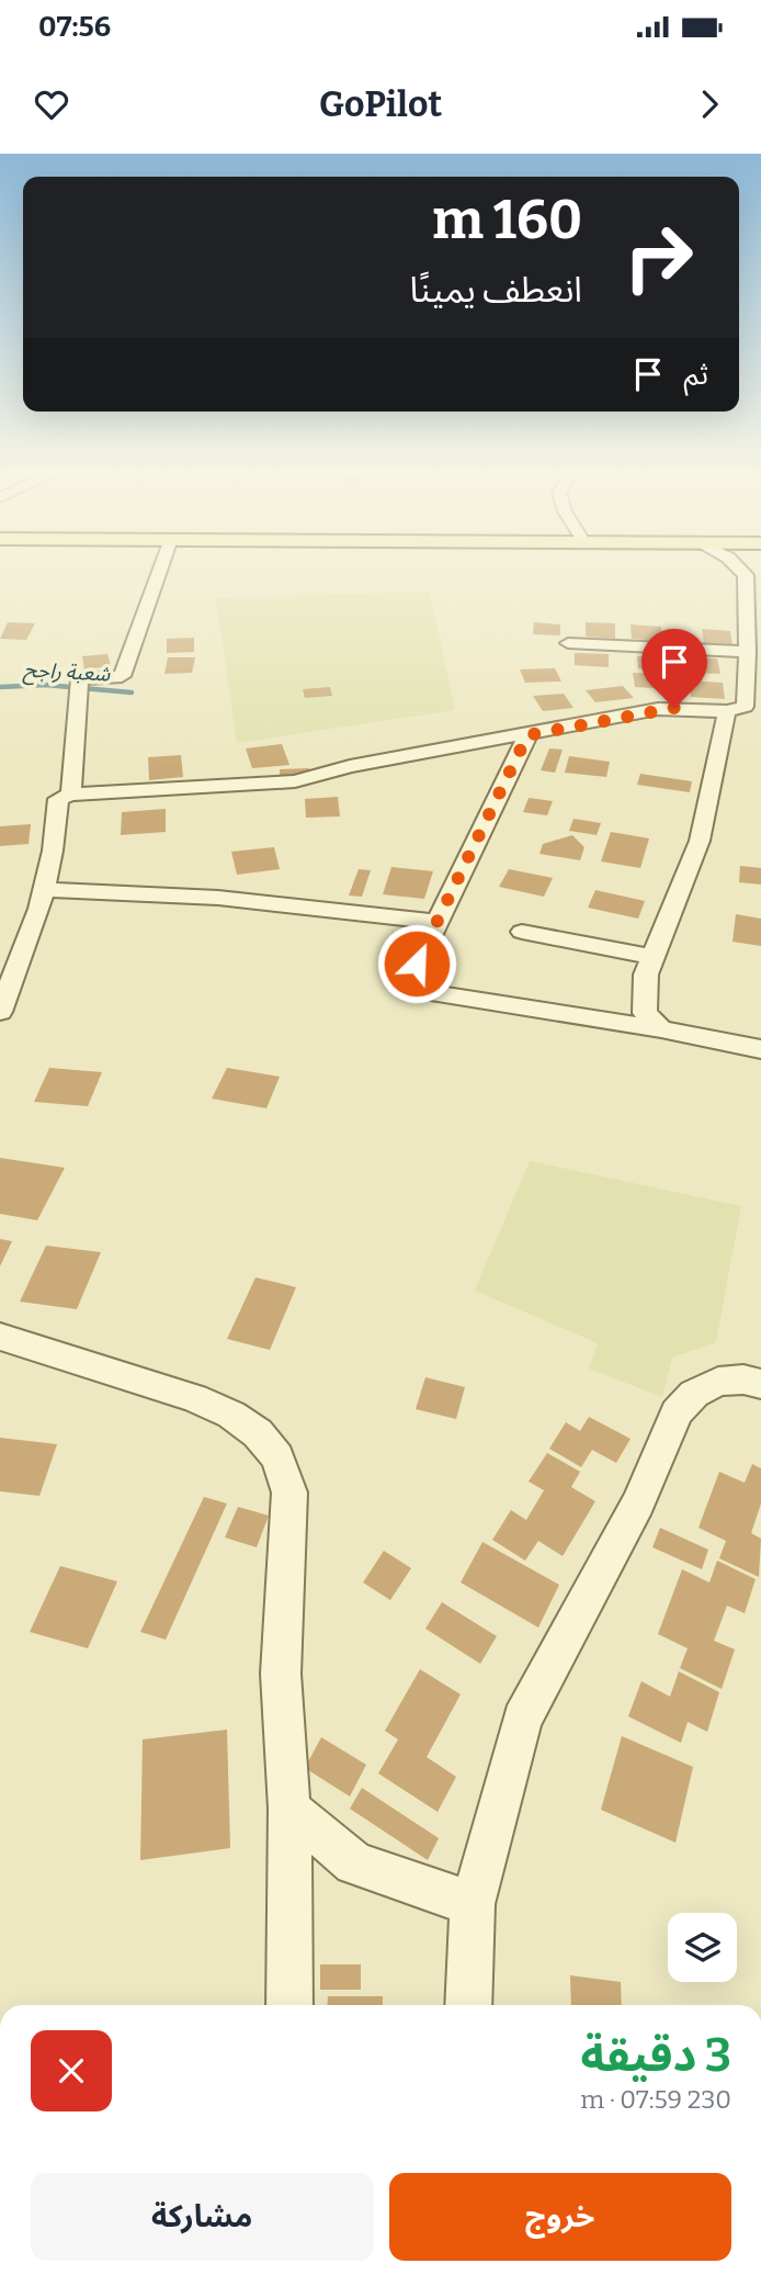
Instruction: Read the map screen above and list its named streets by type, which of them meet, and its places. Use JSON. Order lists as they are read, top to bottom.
{
  "water": ["شعبة راجح"],
  "page": {
    "status": "07:56",
    "header": "GoPilot",
    "turn": ["160 m", "انعطف يمينًا"],
    "then": "ثم",
    "heading": ["3 دقيقة", "230 m · 07:59"],
    "buttons": ["خروج", "مشاركة"]
  }
}
